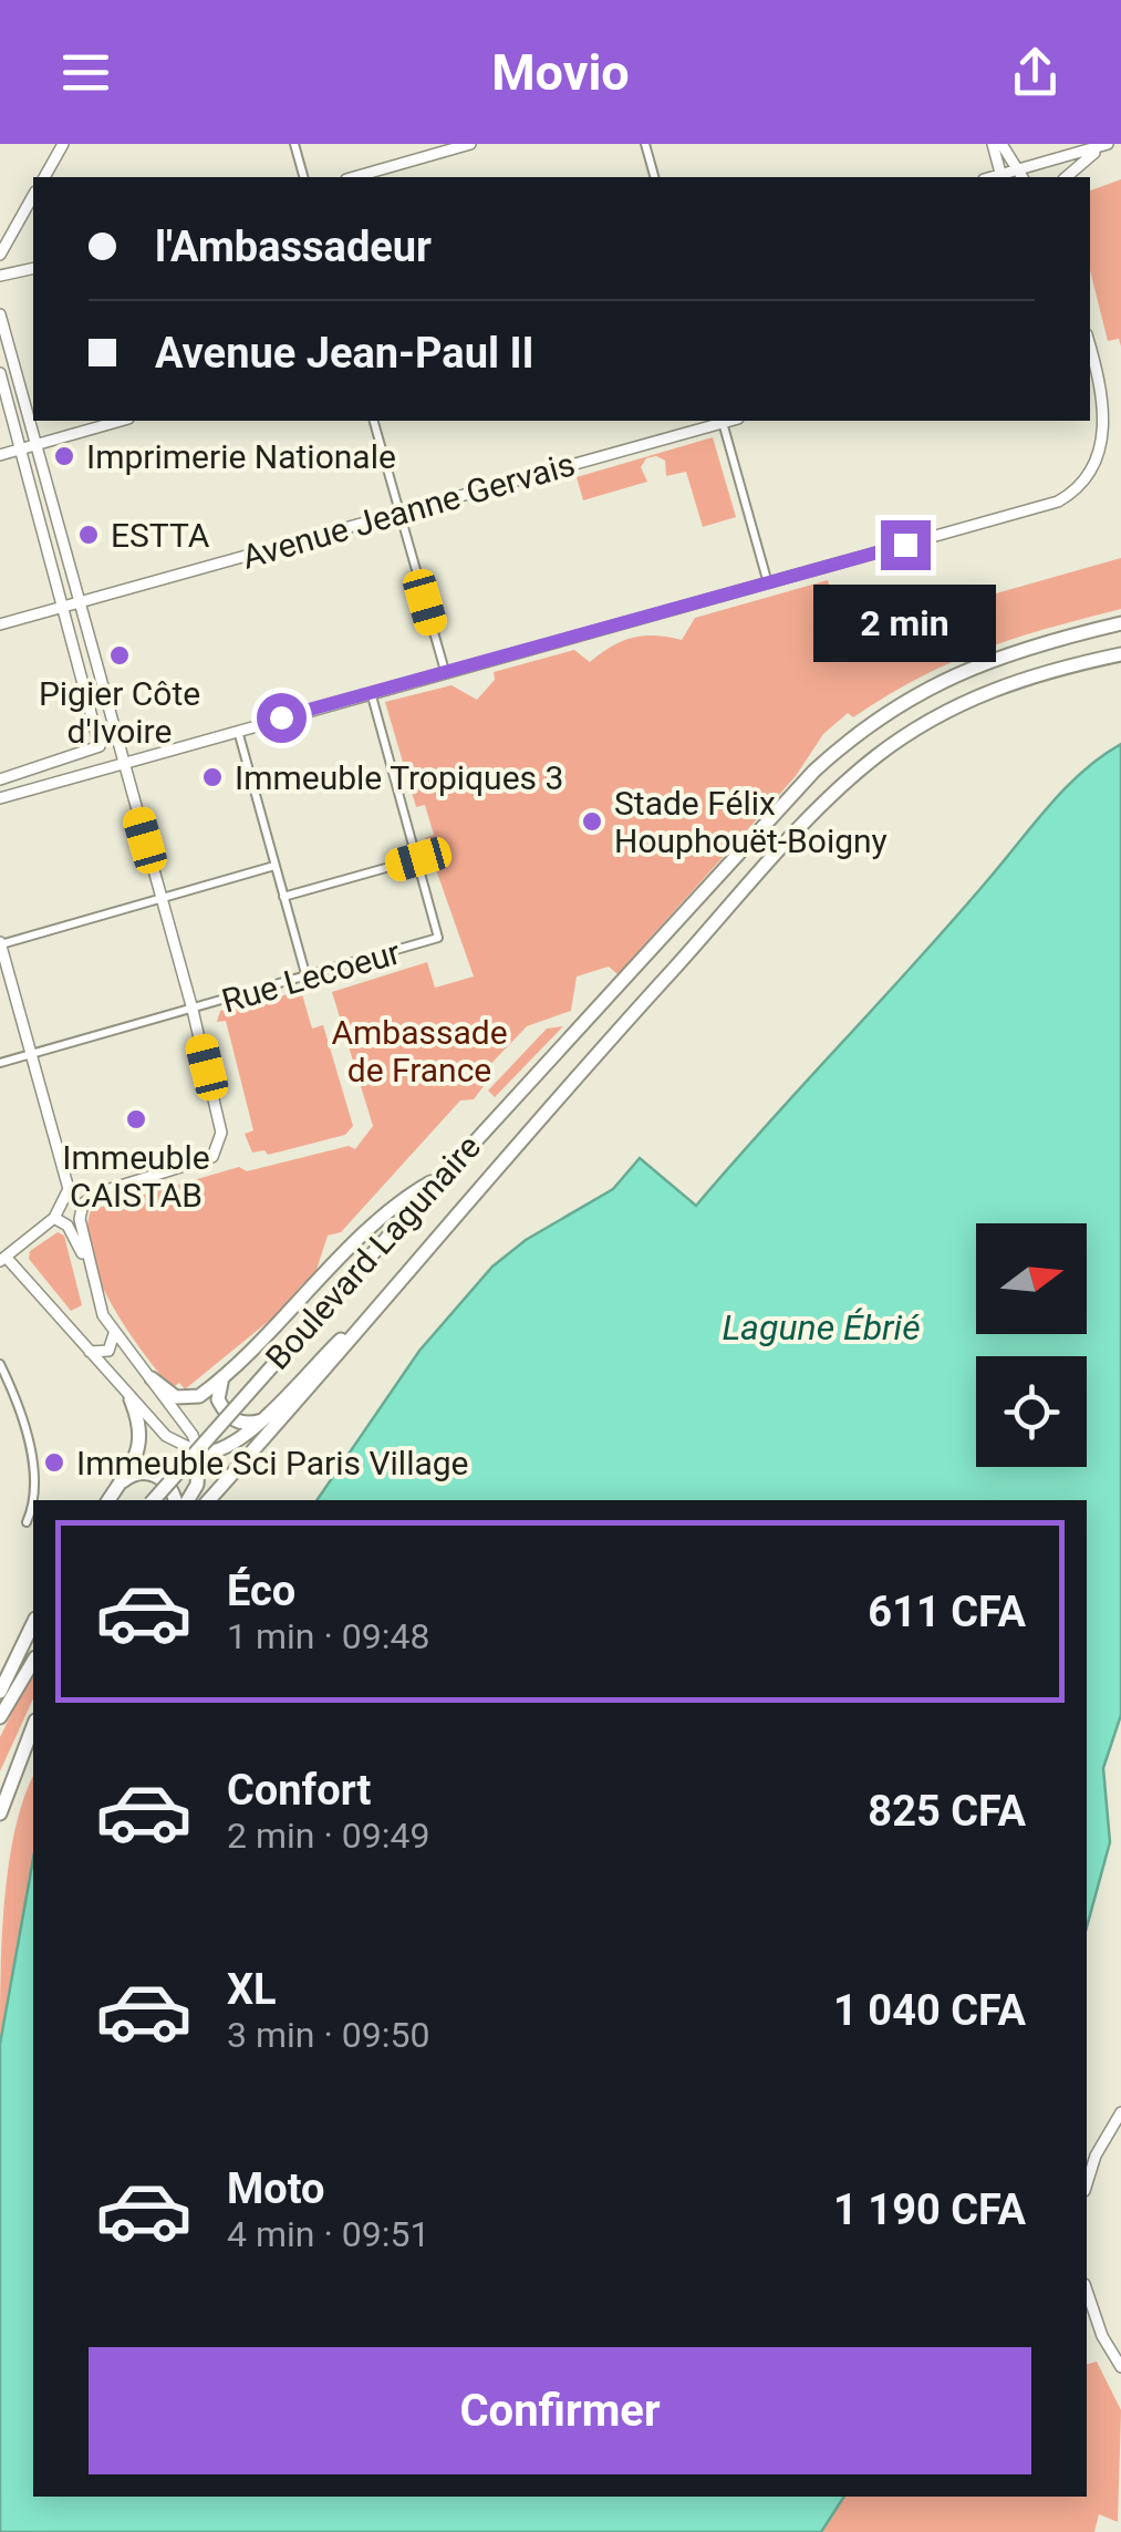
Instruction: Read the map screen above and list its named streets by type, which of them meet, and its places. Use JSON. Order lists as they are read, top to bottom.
{
  "streets": {
    "highway": ["Boulevard Lagunaire"],
    "street": ["Avenue Jeanne Gervais", "Rue Lecoeur"]
  },
  "water": ["Lagune Ébrié"],
  "parks": ["Ambassade de France"],
  "places": [
    "Imprimerie Nationale",
    "ESTTA",
    "Pigier Côte d'Ivoire",
    "Immeuble Tropiques 3",
    "Stade Félix Houphouët-Boigny",
    "Immeuble CAISTAB",
    "Immeuble Sci Paris Village"
  ],
  "north": "right",
  "page": {
    "header": "Movio",
    "banner": ["l'Ambassadeur", "Avenue Jean-Paul II"],
    "bubble": "2 min",
    "list": [
      {
        "name": "Éco",
        "note": "1 min · 09:48",
        "value": "611 CFA"
      },
      {
        "name": "Confort",
        "note": "2 min · 09:49",
        "value": "825 CFA"
      },
      {
        "name": "XL",
        "note": "3 min · 09:50",
        "value": "1 040 CFA"
      },
      {
        "name": "Moto",
        "note": "4 min · 09:51",
        "value": "1 190 CFA"
      }
    ],
    "buttons": "Confirmer"
  }
}
